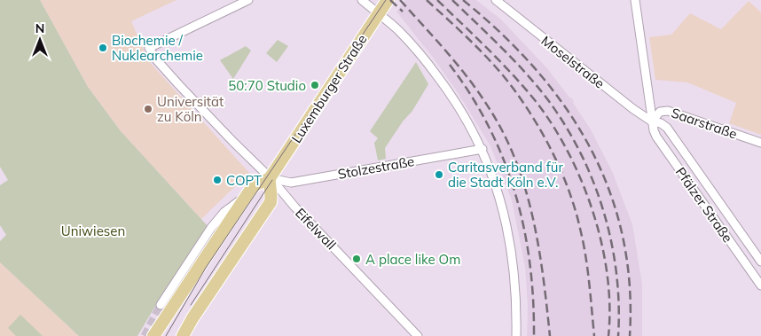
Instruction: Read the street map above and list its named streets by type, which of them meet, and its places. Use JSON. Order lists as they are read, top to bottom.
{
  "streets": {
    "main road": ["Luxemburger Straße"],
    "street": [
      "Moselstraße",
      "Saarstraße",
      "Stolzestraße",
      "Pfälzer Straße",
      "Eifelwall"
    ]
  },
  "crossings": [
    ["Moselstraße", "Saarstraße"],
    ["Moselstraße", "Pfälzer Straße"],
    ["Luxemburger Straße", "Stolzestraße"],
    ["Luxemburger Straße", "Eifelwall"],
    ["Saarstraße", "Pfälzer Straße"],
    ["Stolzestraße", "Eifelwall"]
  ],
  "parks": ["Uniwiesen"],
  "places": [
    "Biochemie / Nuklearchemie",
    "50:70 Studio",
    "Universität zu Köln",
    "Caritasverband für die Stadt Köln e.V.",
    "COPT",
    "A place like Om"
  ],
  "north": "top"
}
